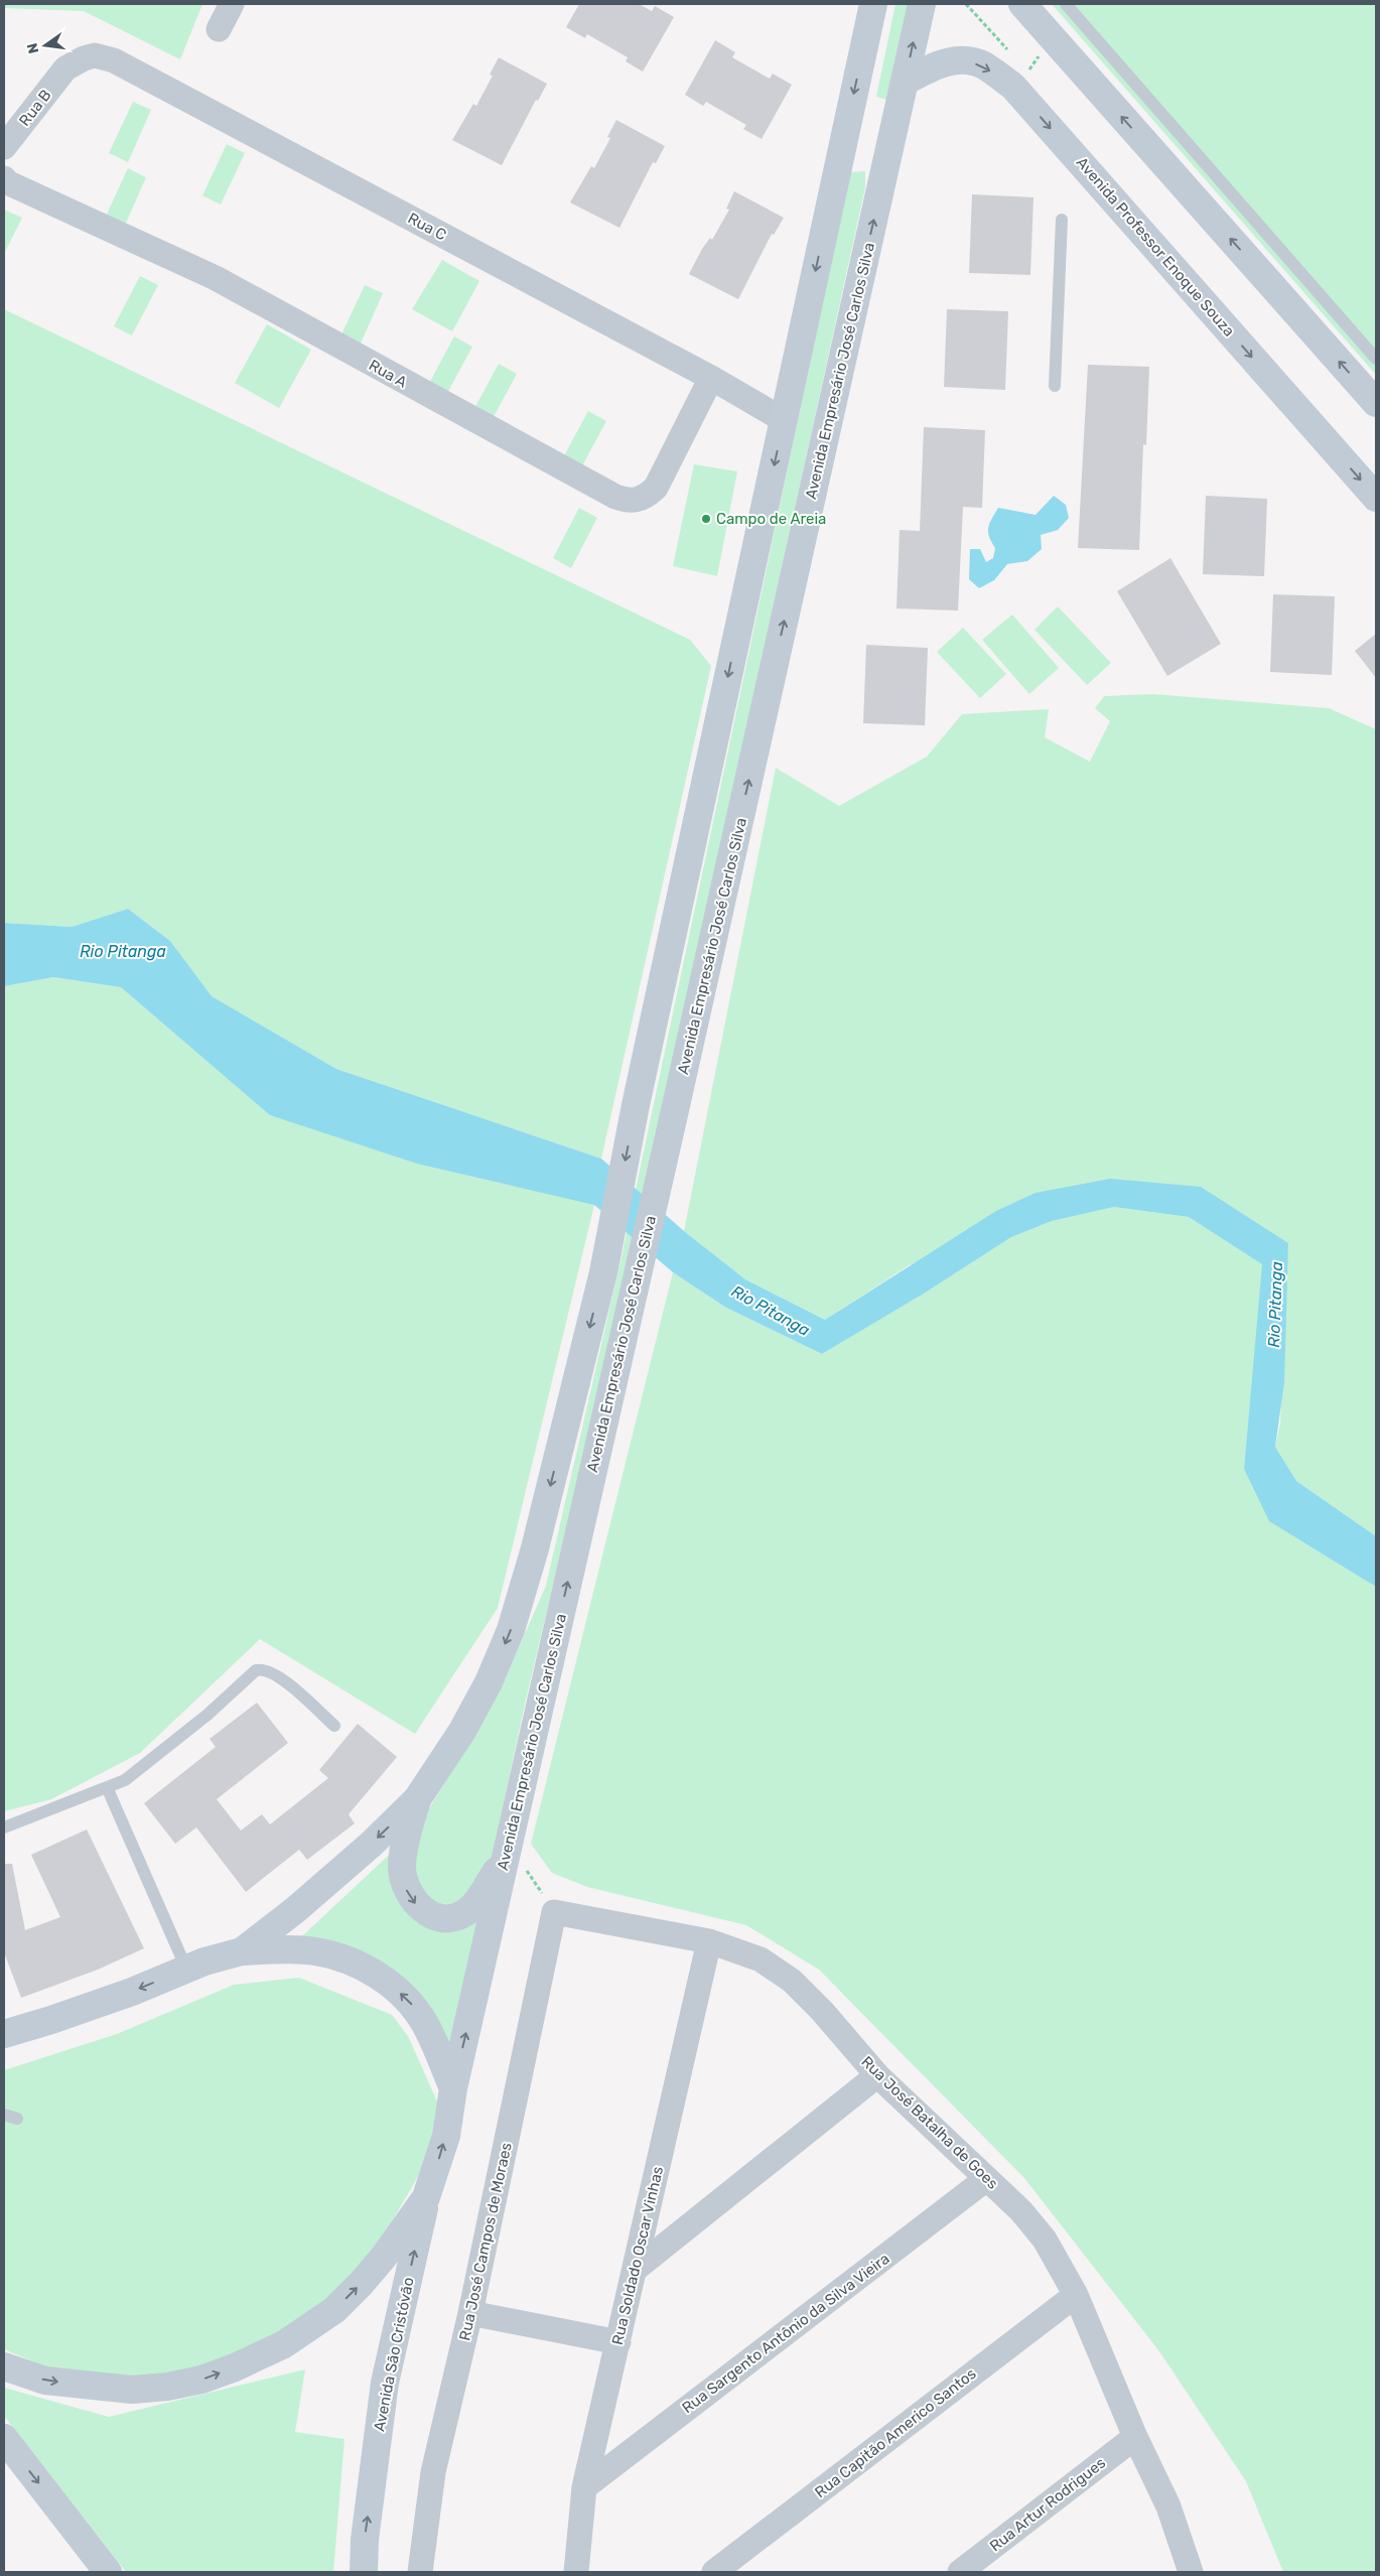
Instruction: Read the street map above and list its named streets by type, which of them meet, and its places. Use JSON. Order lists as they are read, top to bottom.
{
  "streets": {
    "main road": ["Avenida Professor Enoque Souza", "Avenida Empresário José Carlos Silva", "Avenida São Cristóvão"],
    "street": [
      "Rua B",
      "Rua C",
      "Rua A",
      "Rua José Batalha de Goes",
      "Rua José Campos de Moraes",
      "Rua Soldado Oscar Vinhas",
      "Rua Sargento Antônio da Silva Vieira",
      "Rua Capitão Americo Santos",
      "Rua Artur Rodrigues"
    ]
  },
  "crossings": [
    ["Rua B", "Rua C"],
    ["Rua C", "Rua A"],
    ["Avenida Professor Enoque Souza", "Avenida Empresário José Carlos Silva"],
    ["Avenida Empresário José Carlos Silva", "Avenida São Cristóvão"],
    ["Rua José Batalha de Goes", "Rua José Campos de Moraes"],
    ["Rua José Batalha de Goes", "Rua Soldado Oscar Vinhas"],
    ["Rua José Batalha de Goes", "Rua Sargento Antônio da Silva Vieira"],
    ["Rua José Batalha de Goes", "Rua Capitão Americo Santos"],
    ["Rua José Batalha de Goes", "Rua Artur Rodrigues"],
    ["Rua Soldado Oscar Vinhas", "Rua Sargento Antônio da Silva Vieira"]
  ],
  "one_way": ["Avenida São Cristóvão"],
  "water": ["Rio Pitanga"],
  "places": ["Campo de Areia"],
  "north": "left"
}
